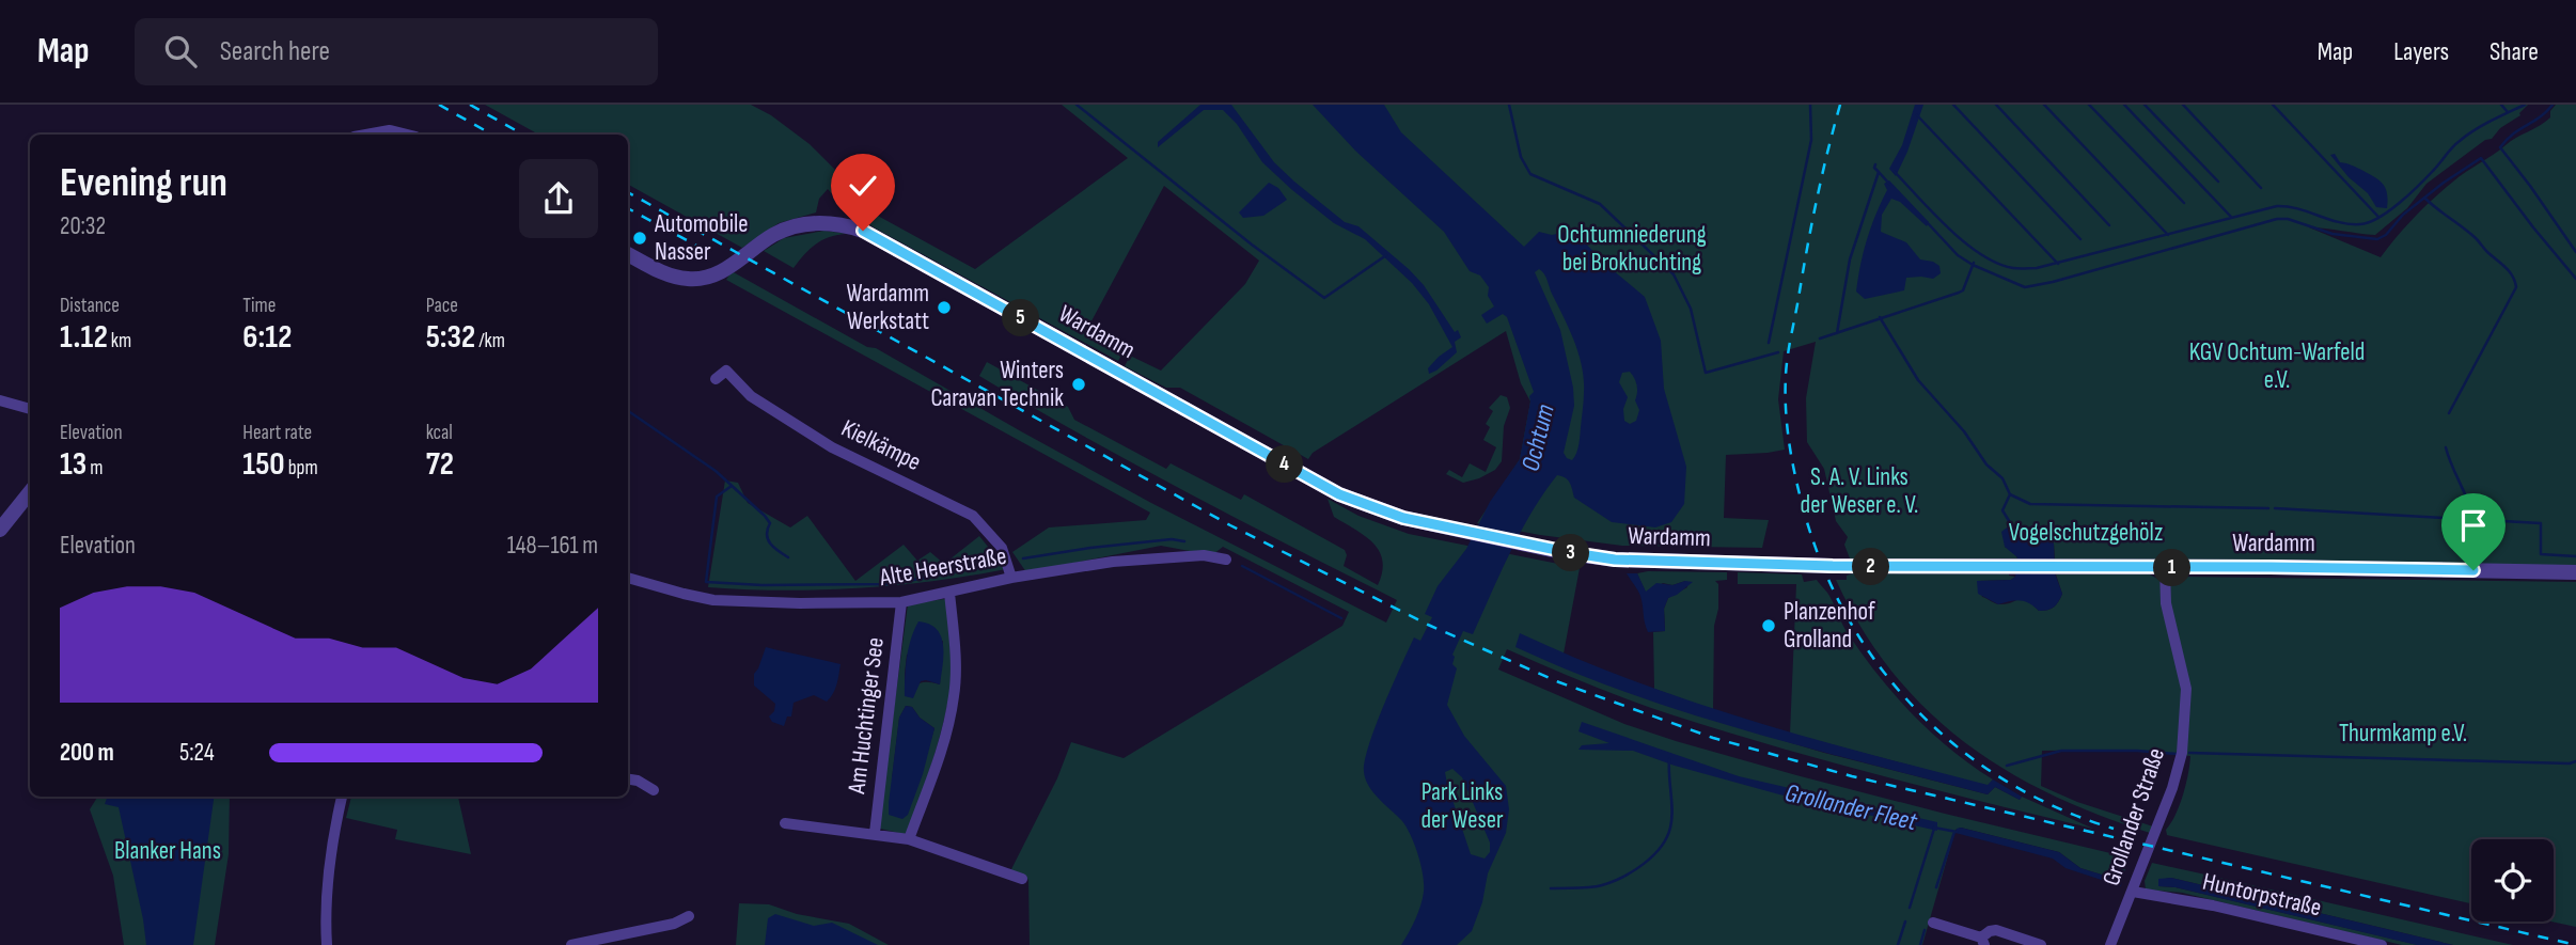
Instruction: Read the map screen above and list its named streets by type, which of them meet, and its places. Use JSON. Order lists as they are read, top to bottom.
{
  "streets": {
    "street": [
      "Wardamm",
      "Kielkämpe",
      "Alte Heerstraße",
      "Am Huchtinger See",
      "Grollander Straße",
      "Huntorpstraße"
    ]
  },
  "crossings": [
    ["Wardamm", "Grollander Straße"],
    ["Kielkämpe", "Alte Heerstraße"],
    ["Alte Heerstraße", "Am Huchtinger See"],
    ["Grollander Straße", "Huntorpstraße"]
  ],
  "water": ["Ochtum", "Grollander Fleet"],
  "parks": [
    "Ochtumniederung bei Brokhuchting",
    "KGV Ochtum-Warfeld e.V.",
    "S. A. V. Links der Weser e. V.",
    "Vogelschutzgehölz",
    "Thurmkamp e.V.",
    "Park Links der Weser",
    "Blanker Hans"
  ],
  "places": [
    "Automobile Nasser",
    "Wardamm Werkstatt",
    "Winters Caravan Technik",
    "Planzenhof Grolland"
  ],
  "page": {
    "header": "Map",
    "search": "Search here",
    "nav": ["Map", "Layers", "Share"],
    "heading": ["Evening run", "20:32"],
    "stats": [
      ["Distance", "1.12 km"],
      ["Time", "6:12"],
      ["Pace", "5:32 /km"],
      ["Elevation", "13 m"],
      ["Heart rate", "150 bpm"],
      ["kcal", "72"]
    ],
    "pins": [
      "5",
      "4",
      "3",
      "2",
      "1"
    ],
    "chart": ["Elevation", "148–161 m"],
    "list": [
      {
        "name": "200 m",
        "note": "5:24"
      }
    ]
  }
}
